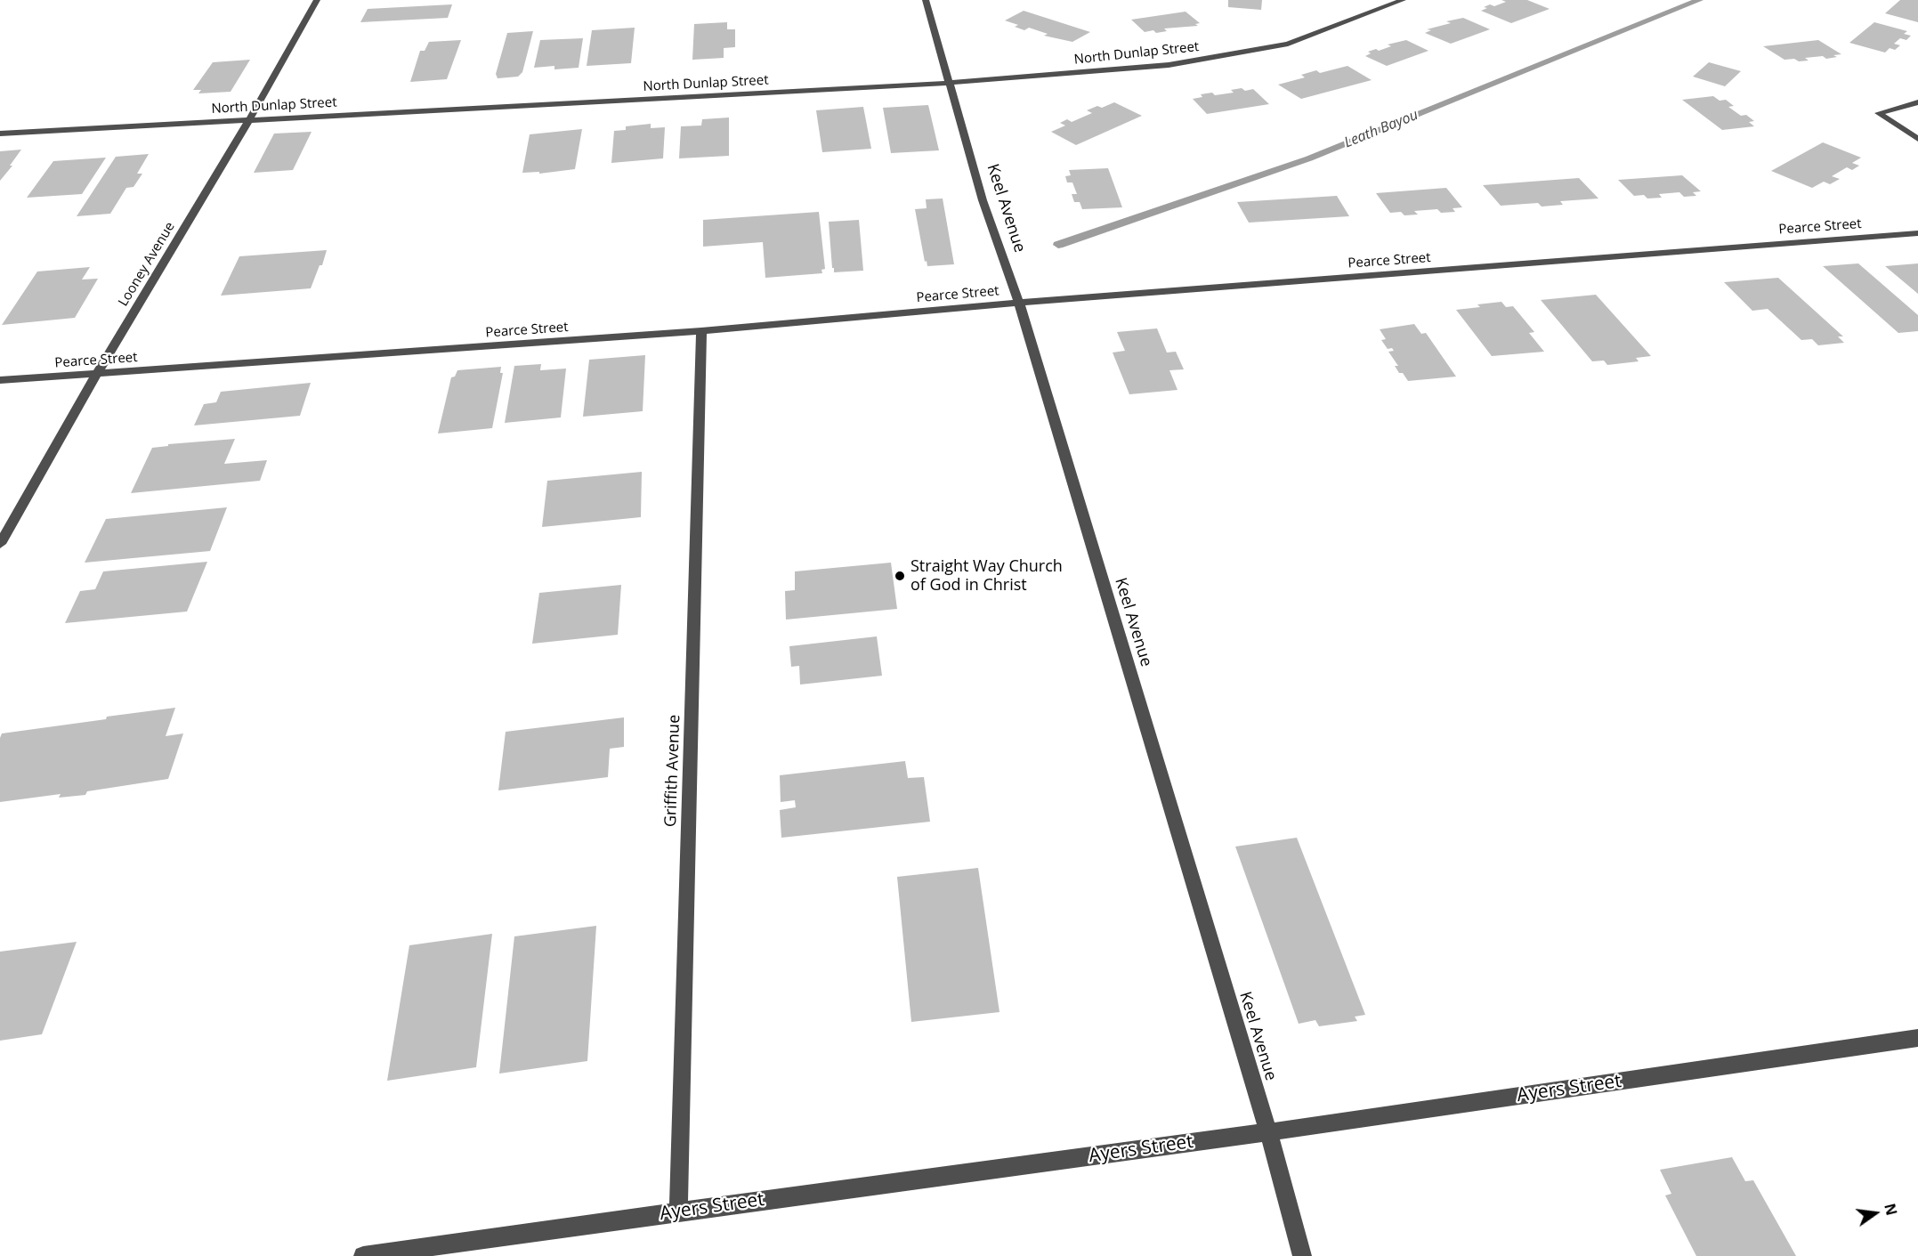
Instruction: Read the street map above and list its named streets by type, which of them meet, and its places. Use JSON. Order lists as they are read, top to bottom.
{
  "streets": {
    "street": [
      "North Dunlap Street",
      "Keel Avenue",
      "Pearce Street",
      "Looney Avenue",
      "Griffith Avenue",
      "Ayers Street"
    ]
  },
  "crossings": [
    ["North Dunlap Street", "Keel Avenue"],
    ["North Dunlap Street", "Looney Avenue"],
    ["Keel Avenue", "Pearce Street"],
    ["Keel Avenue", "Ayers Street"],
    ["Pearce Street", "Looney Avenue"],
    ["Pearce Street", "Griffith Avenue"],
    ["Griffith Avenue", "Ayers Street"]
  ],
  "water": ["Leath Bayou"],
  "places": ["Straight Way Church of God in Christ"],
  "north": "right"
}
